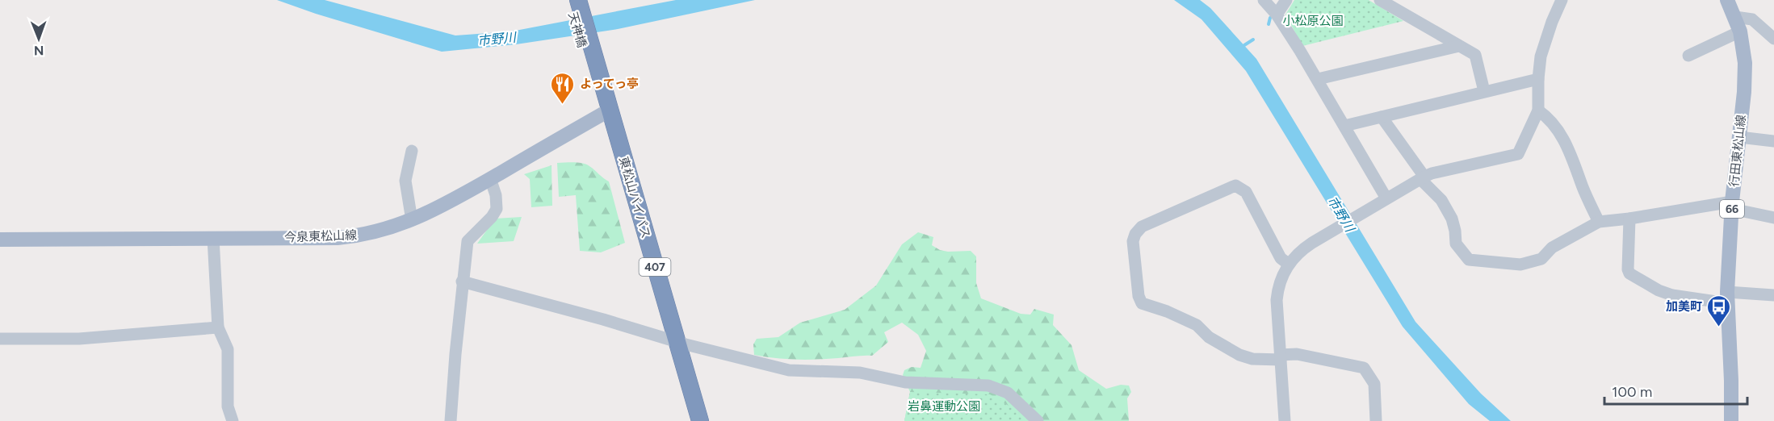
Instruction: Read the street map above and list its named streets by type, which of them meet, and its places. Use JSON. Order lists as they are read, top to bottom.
{
  "streets": {
    "highway": ["天神橋", "東松山バイパス", "407"],
    "main road": ["行田東松山線", "66", "今泉東松山線"]
  },
  "crossings": [
    ["天神橋", "東松山バイパス"],
    ["東松山バイパス", "今泉東松山線"]
  ],
  "water": ["市野川"],
  "parks": ["小松原公園", "岩鼻運動公園"],
  "places": {
    "restaurant": ["よってっ亭"],
    "bus stop": ["加美町"]
  },
  "scale_bar": "100 m",
  "north": "bottom"
}
